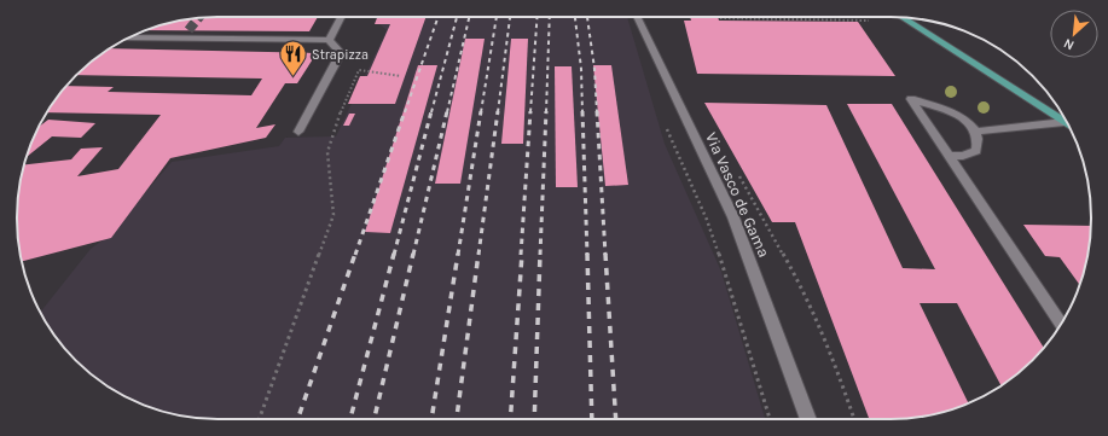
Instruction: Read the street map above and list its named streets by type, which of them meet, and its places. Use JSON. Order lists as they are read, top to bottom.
{
  "streets": {
    "street": ["Via Vasco de Gama"]
  },
  "places": {
    "restaurant": ["Strapizza"]
  },
  "north": "bottom left"
}
